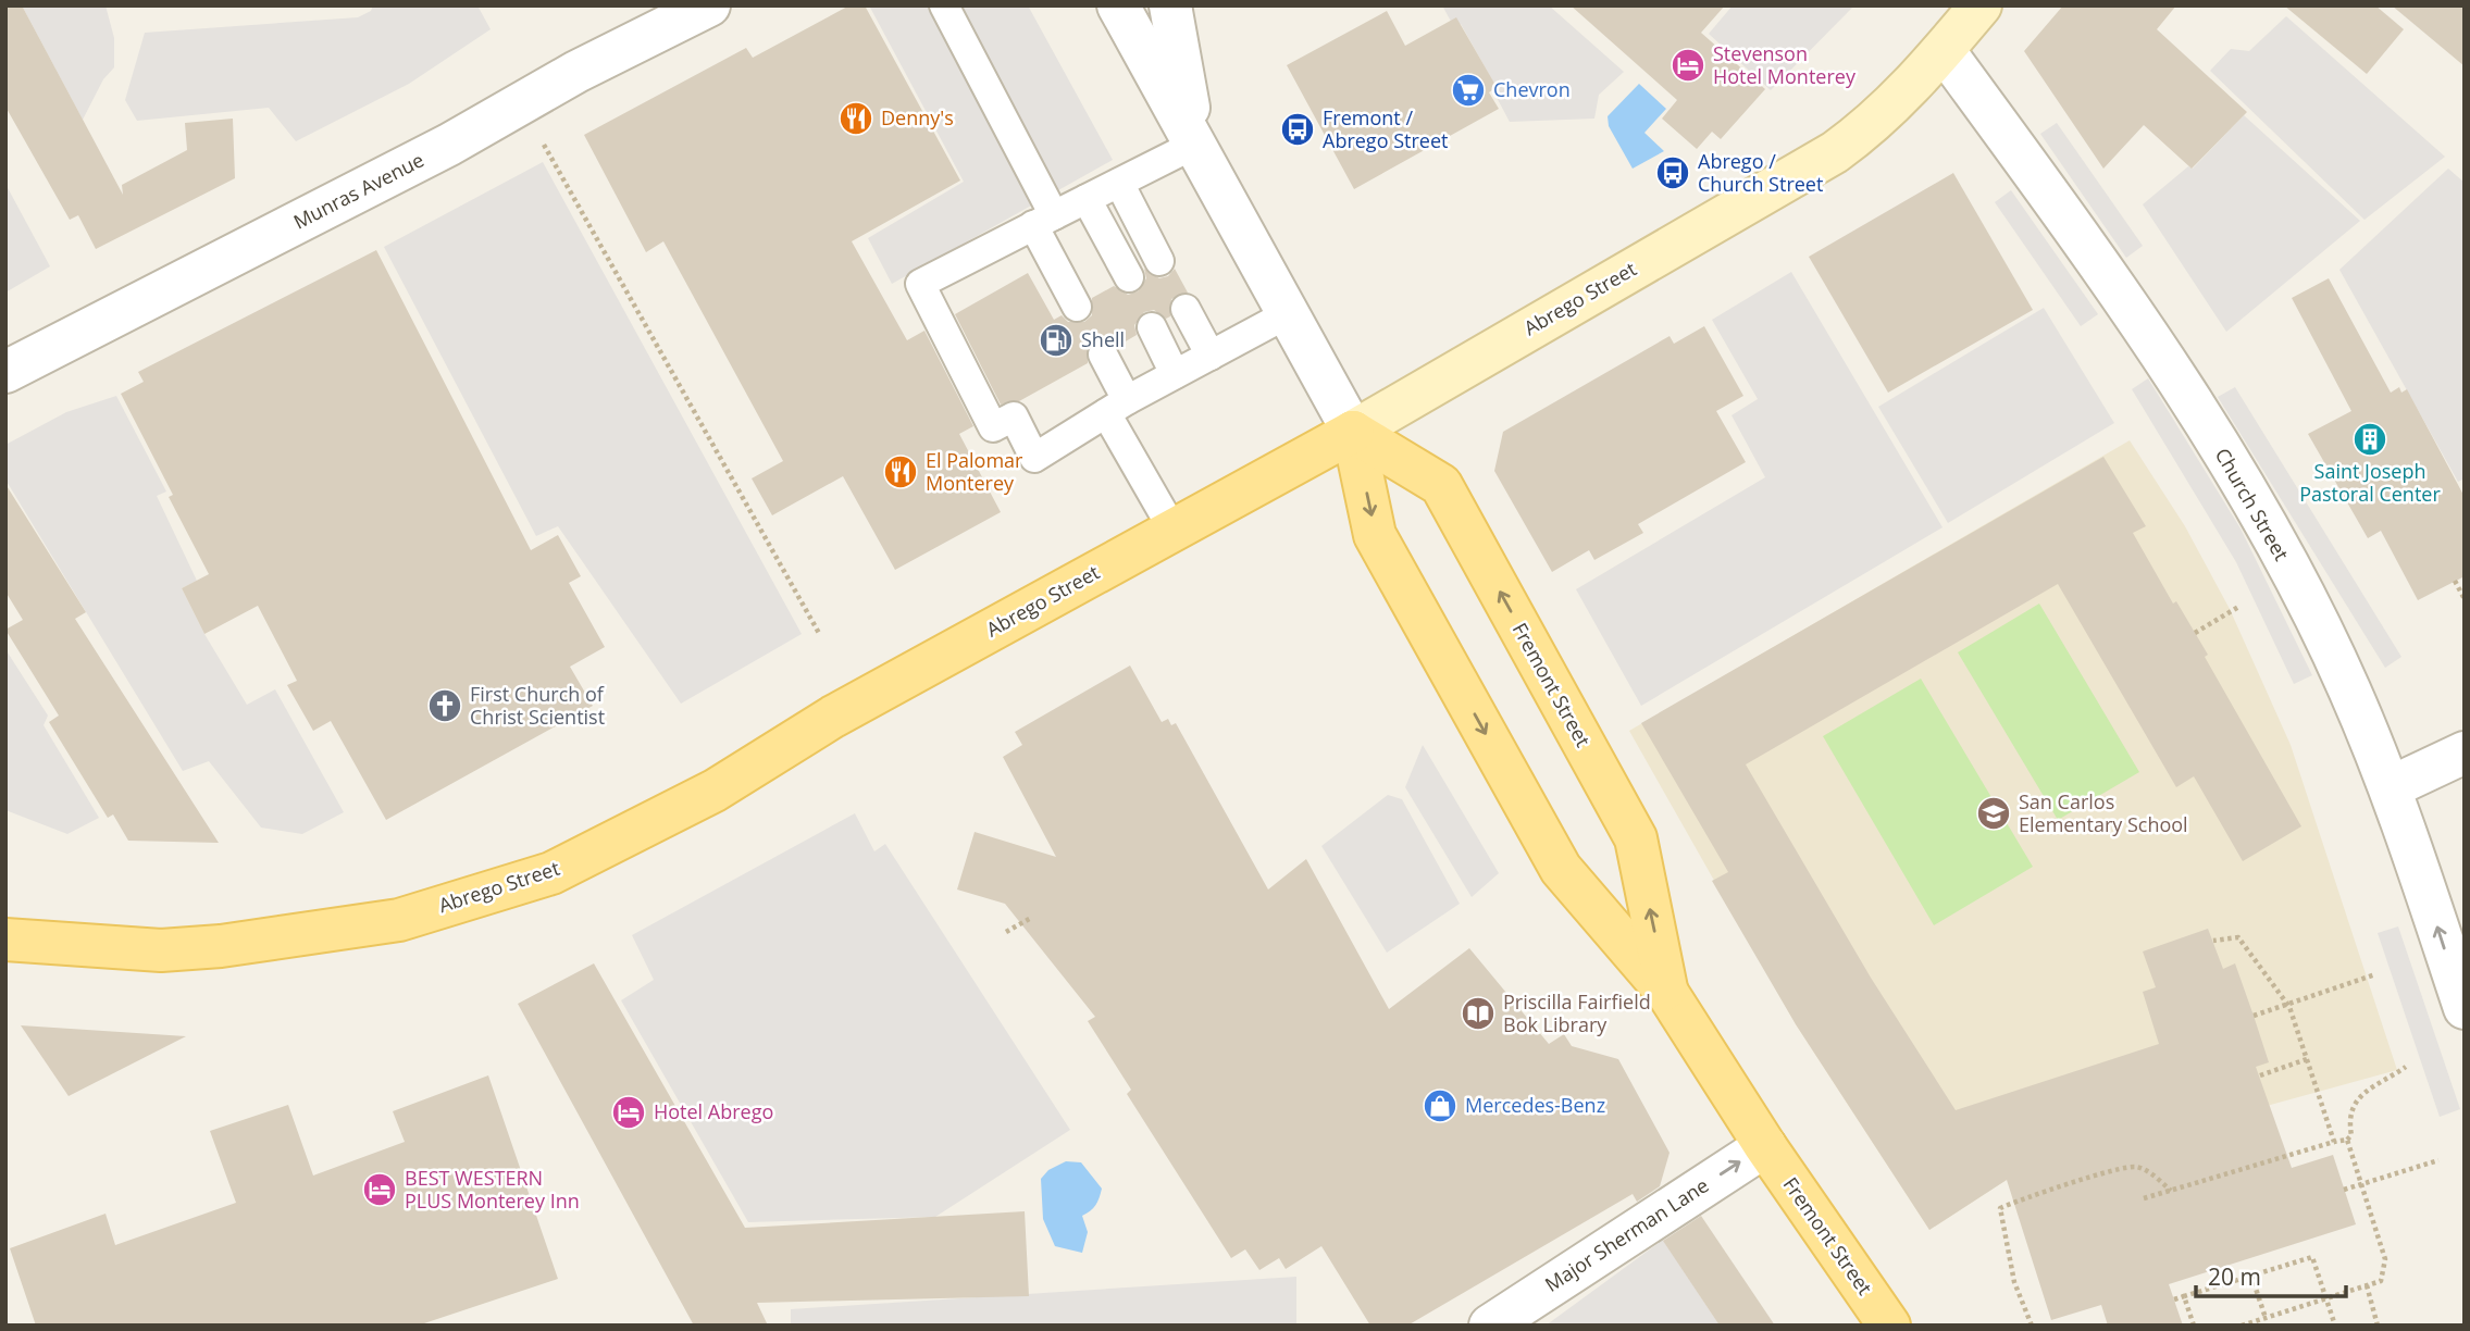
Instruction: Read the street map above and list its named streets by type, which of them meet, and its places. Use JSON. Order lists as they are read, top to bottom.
{
  "streets": {
    "main road": ["Abrego Street", "Fremont Street"],
    "street": ["Munras Avenue", "Church Street", "Major Sherman Lane"]
  },
  "crossings": [
    ["Abrego Street", "Church Street"],
    ["Abrego Street", "Fremont Street"],
    ["Fremont Street", "Major Sherman Lane"]
  ],
  "one_way": ["Major Sherman Lane"],
  "places": {
    "hotel": ["Stevenson Hotel Monterey", "Hotel Abrego", "BEST WESTERN PLUS Monterey Inn"],
    "supermarket": ["Chevron"],
    "restaurant": ["Denny's", "El Palomar Monterey"],
    "bus stop": ["Fremont / Abrego Street", "Abrego / Church Street"],
    "fuel station": ["Shell"],
    "building": ["Saint Joseph Pastoral Center"],
    "church": ["First Church of Christ Scientist"],
    "school or university": ["San Carlos Elementary School"],
    "library": ["Priscilla Fairfield Bok Library"],
    "shop": ["Mercedes-Benz"]
  },
  "scale_bar": "20 m"
}
